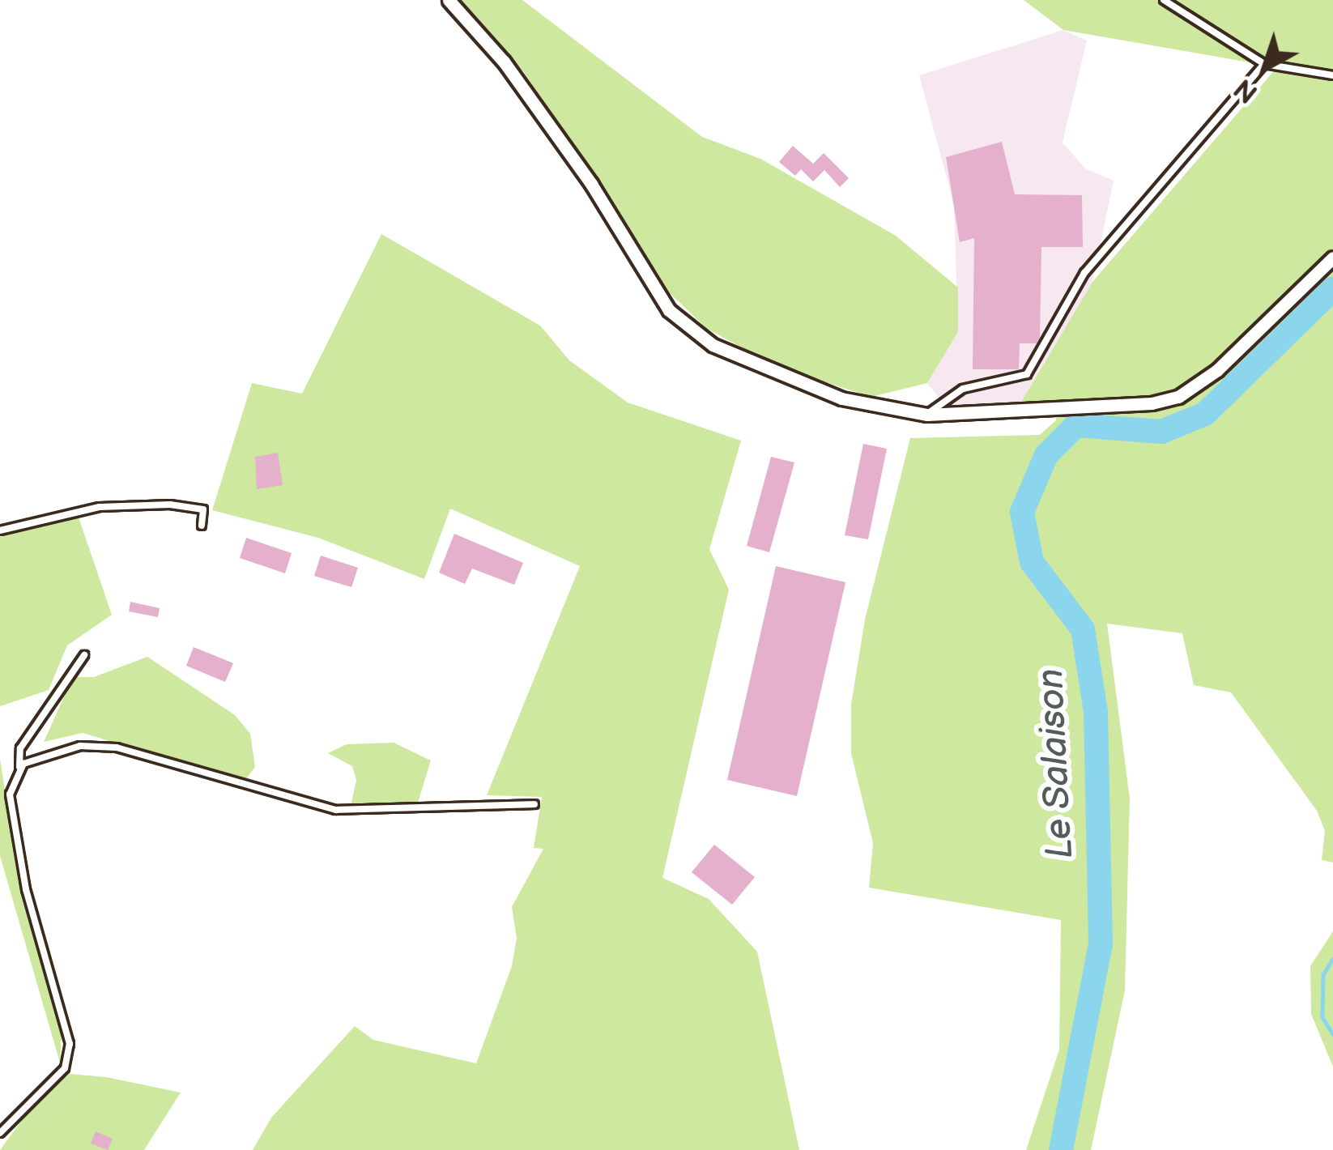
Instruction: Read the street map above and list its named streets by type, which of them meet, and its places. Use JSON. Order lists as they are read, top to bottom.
{
  "water": ["Le Salaison"],
  "north": "bottom left"
}
